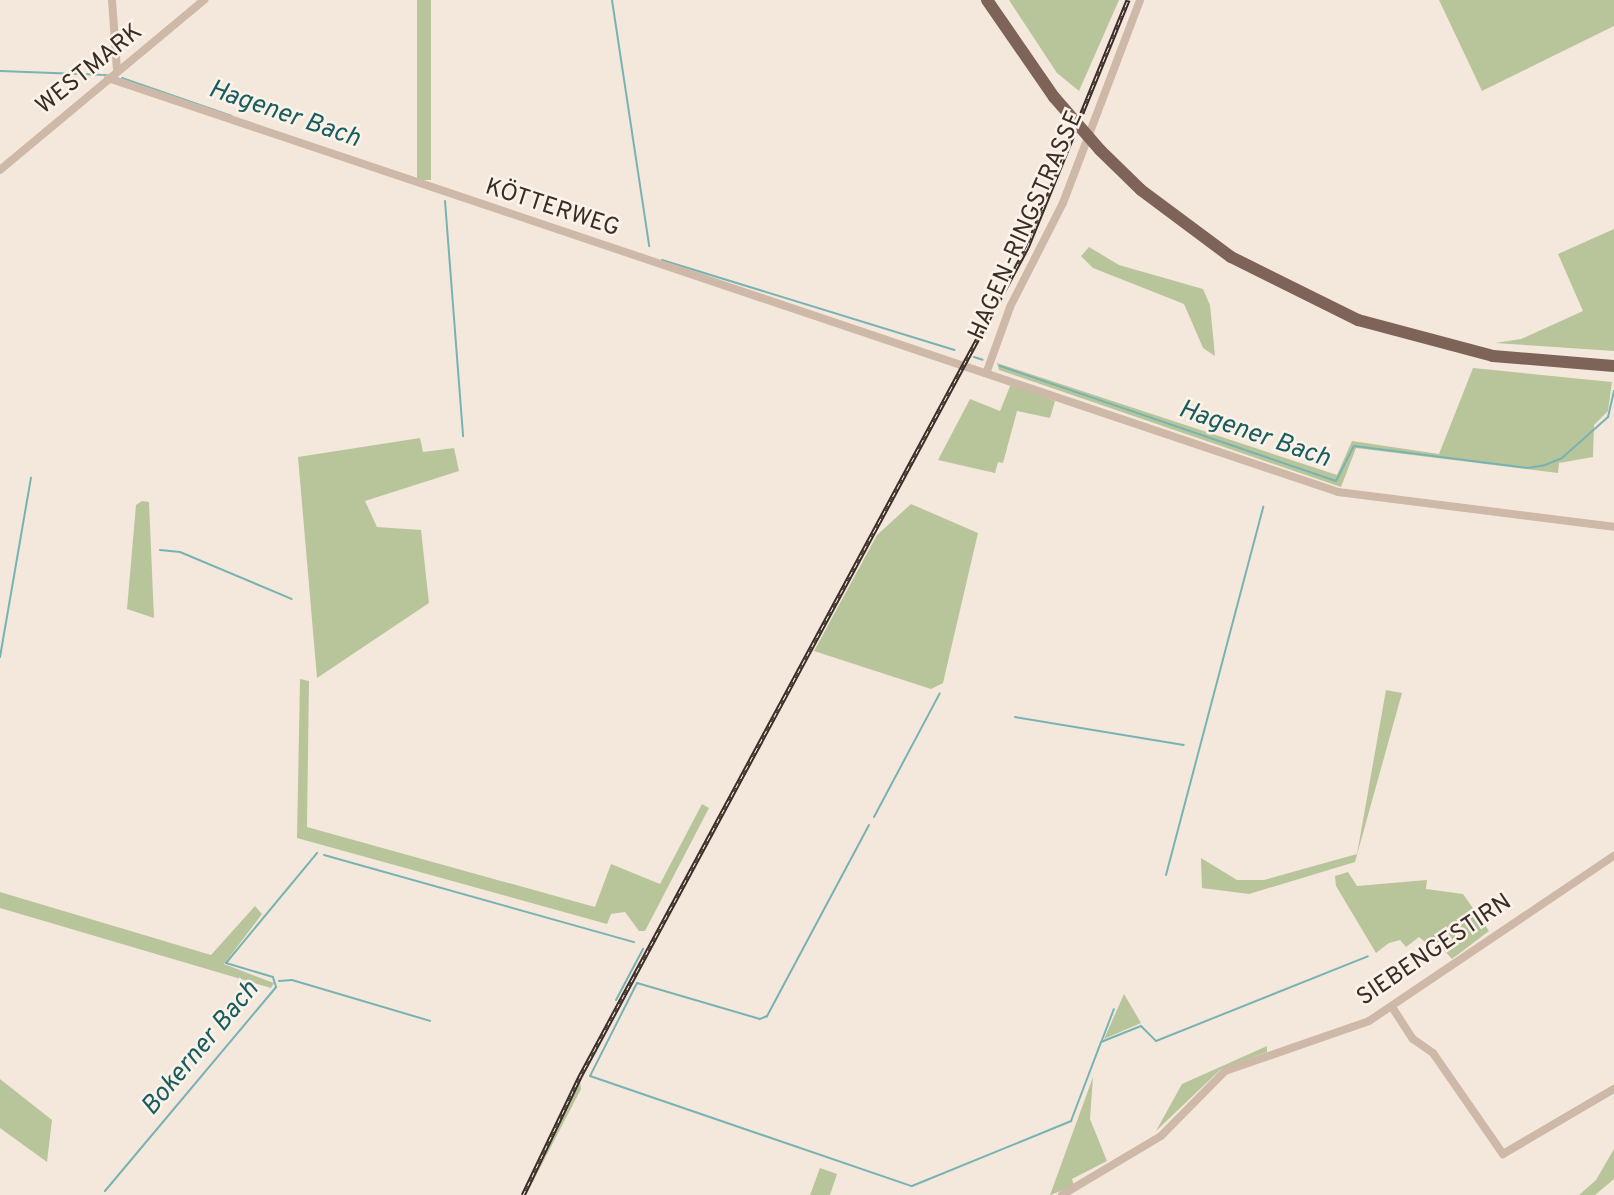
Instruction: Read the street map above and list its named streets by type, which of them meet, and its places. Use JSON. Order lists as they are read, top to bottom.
{
  "streets": {
    "street": [
      "WESTMARK",
      "KÖTTERWEG",
      "HAGEN-RINGSTRASSE",
      "SIEBENGESTIRN"
    ]
  },
  "crossings": [
    ["WESTMARK", "KÖTTERWEG"],
    ["KÖTTERWEG", "HAGEN-RINGSTRASSE"]
  ],
  "water": ["Hagener Bach", "Bokerner Bach"]
}
